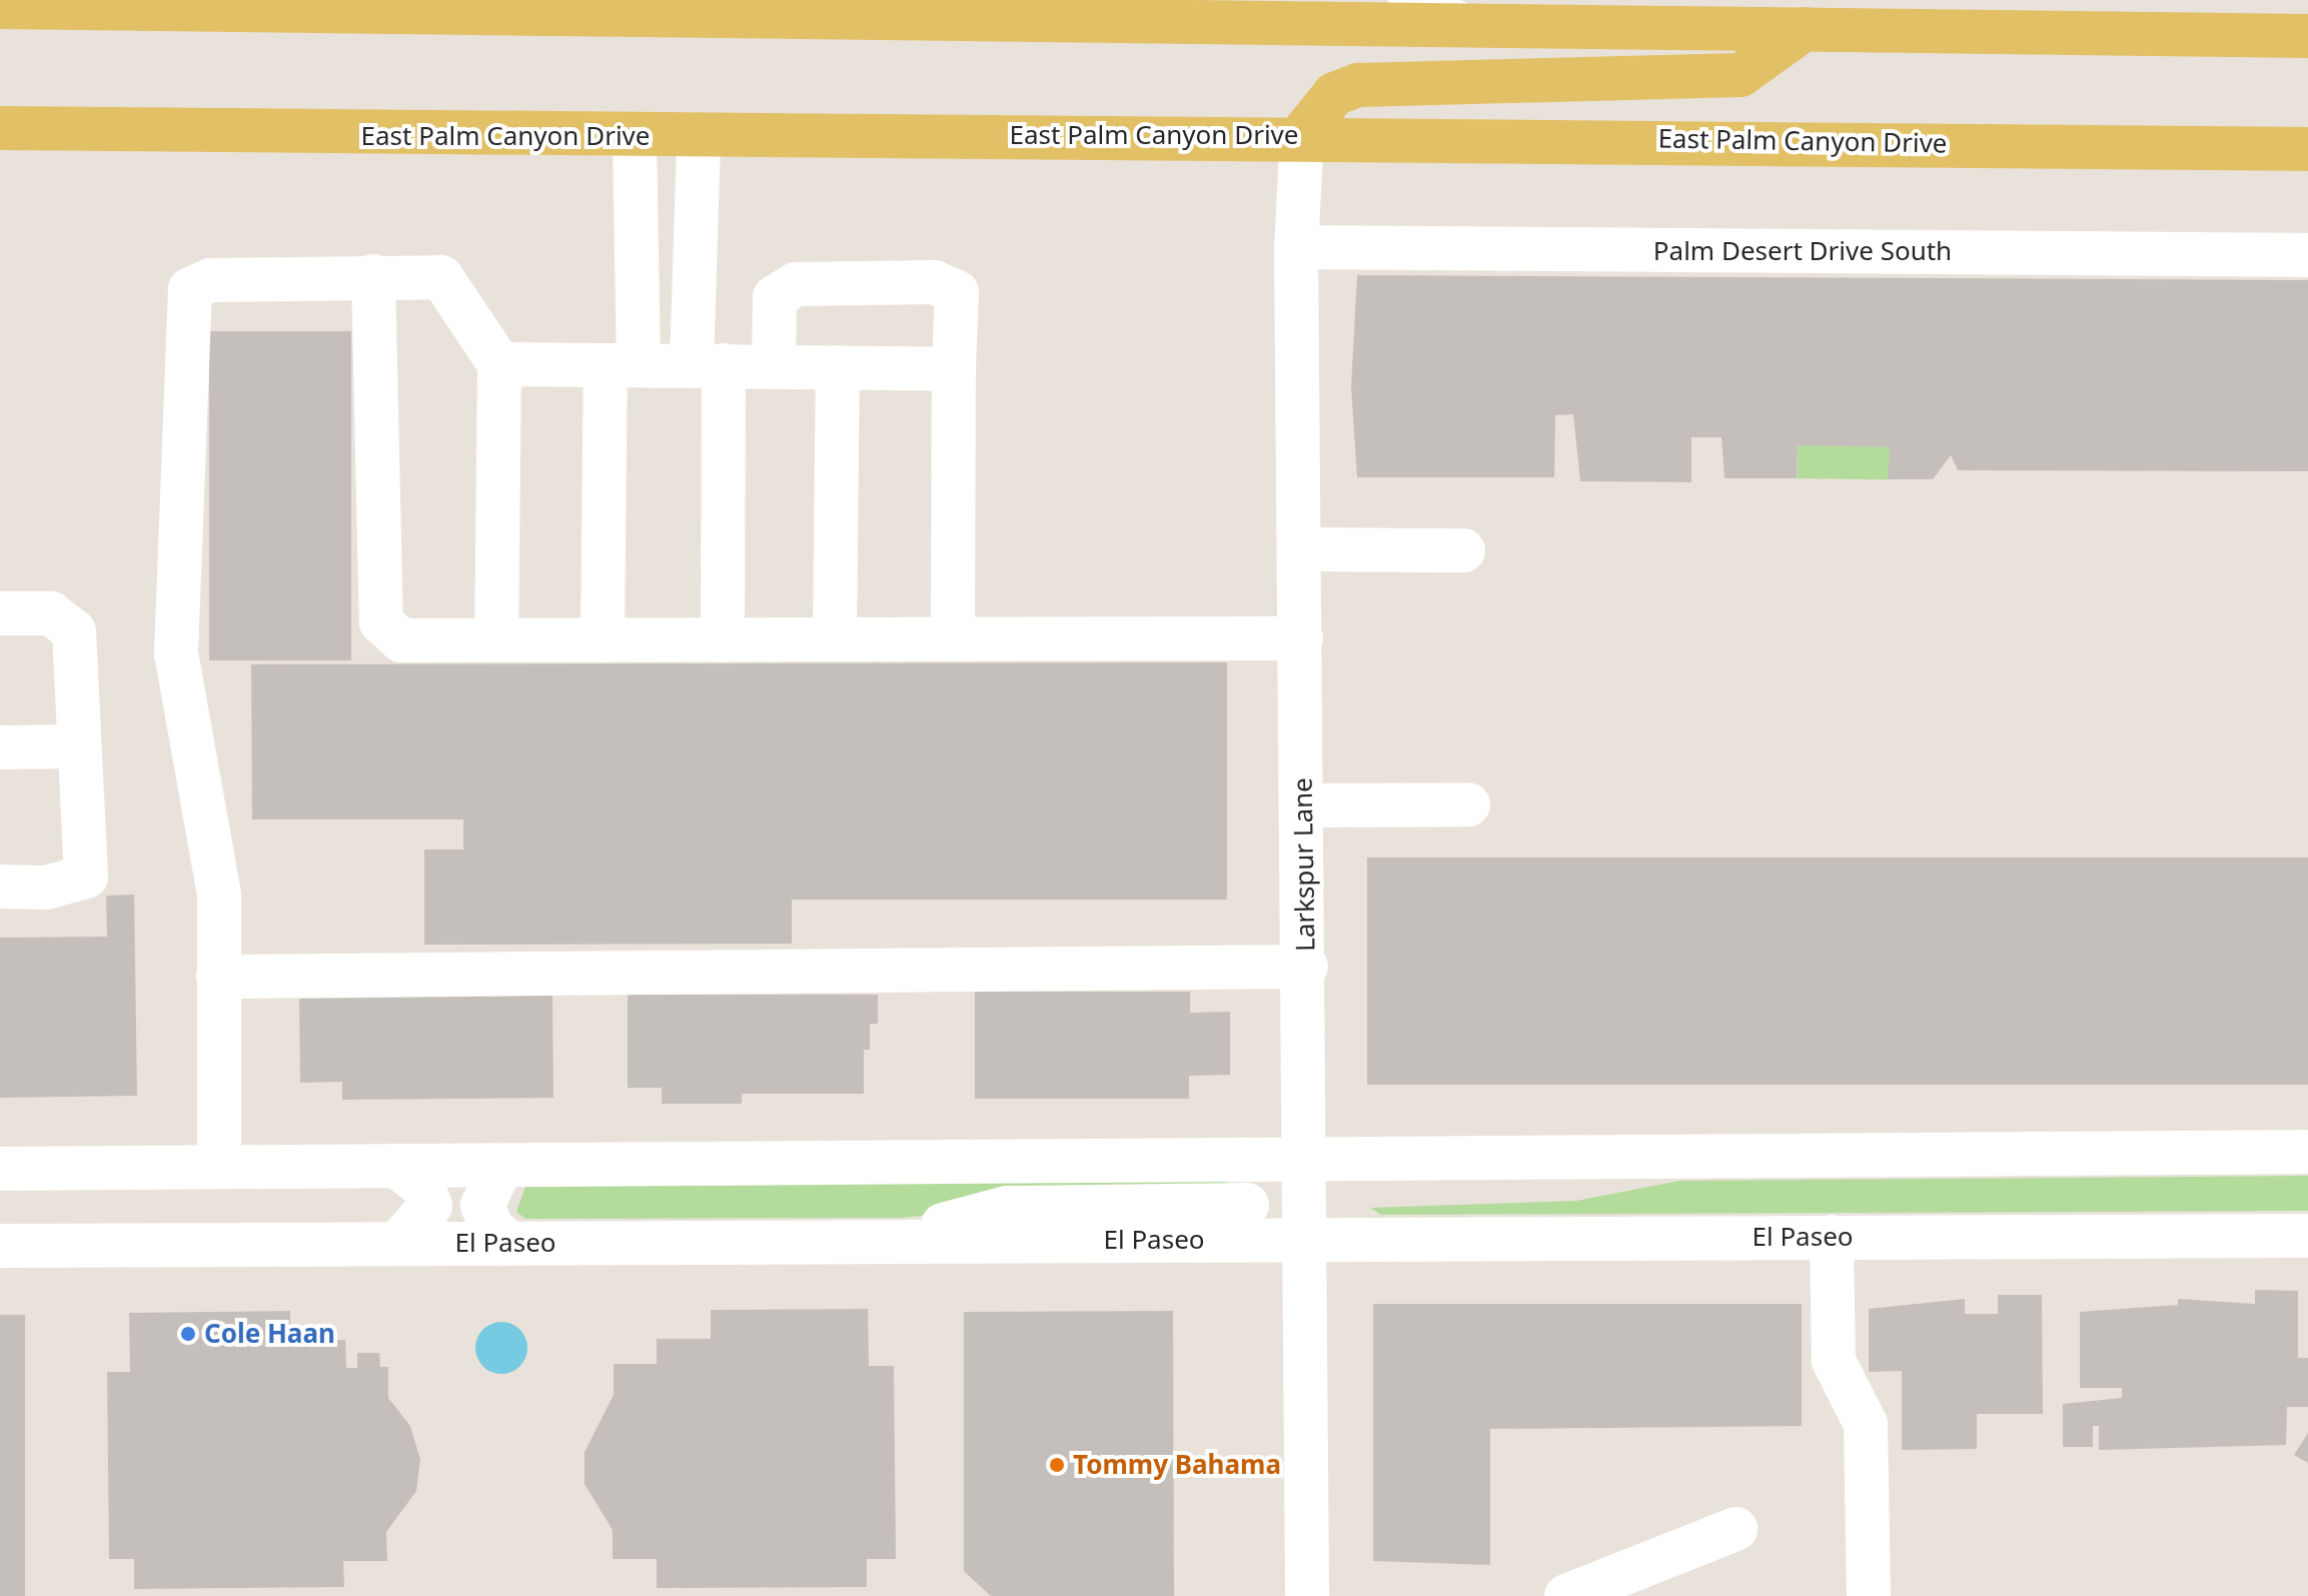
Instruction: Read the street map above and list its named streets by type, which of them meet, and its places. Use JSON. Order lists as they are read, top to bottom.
{
  "streets": {
    "main road": ["East Palm Canyon Drive"],
    "street": ["Palm Desert Drive South", "Larkspur Lane", "El Paseo"]
  },
  "crossings": [
    ["East Palm Canyon Drive", "Larkspur Lane"],
    ["Palm Desert Drive South", "Larkspur Lane"],
    ["Larkspur Lane", "El Paseo"]
  ],
  "places": ["Cole Haan", "Tommy Bahama"]
}
